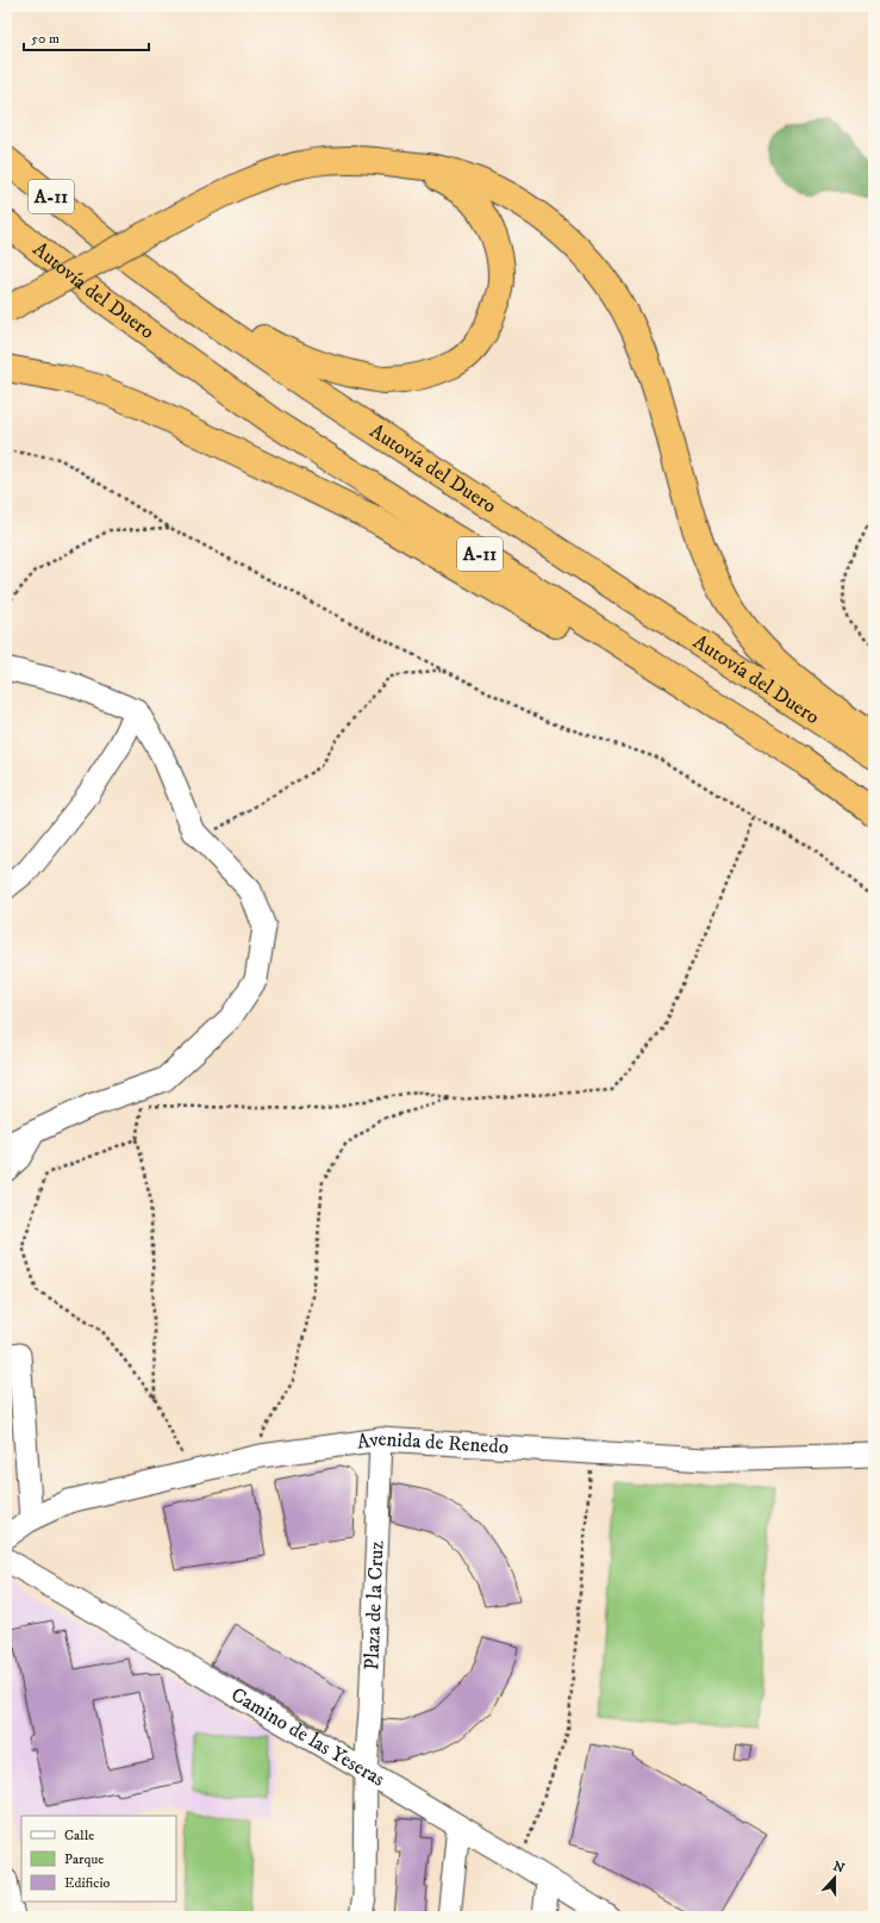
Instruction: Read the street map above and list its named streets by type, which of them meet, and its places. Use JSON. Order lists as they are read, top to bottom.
{
  "streets": {
    "highway": ["A-11", "Autovía del Duero"],
    "street": ["Avenida de Renedo", "Plaza de la Cruz", "Camino de las Yeseras"]
  },
  "crossings": [
    ["Avenida de Renedo", "Plaza de la Cruz"],
    ["Plaza de la Cruz", "Camino de las Yeseras"]
  ],
  "legend": ["Calle", "Parque", "Edificio"],
  "scale_bar": "50 m",
  "north": "top"
}
